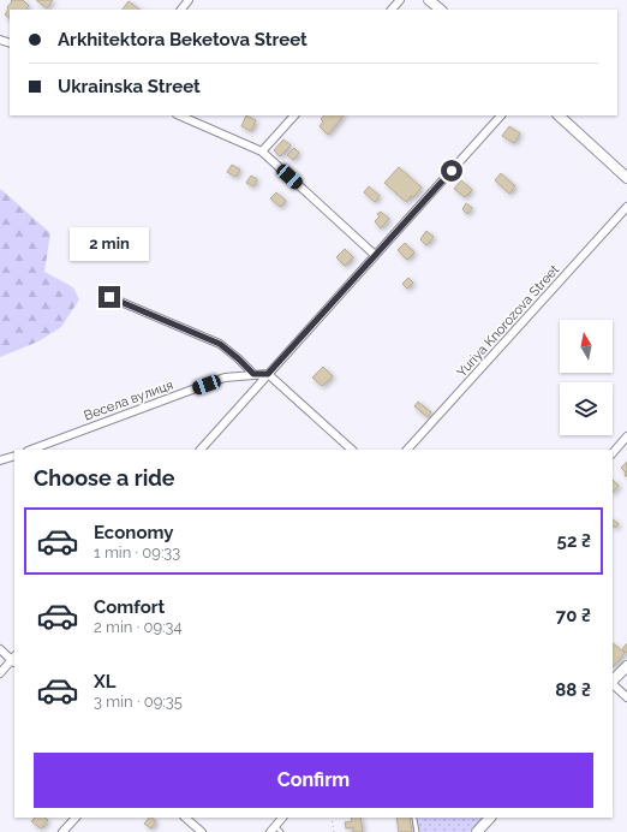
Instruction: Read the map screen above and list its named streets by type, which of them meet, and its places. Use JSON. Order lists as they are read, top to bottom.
{
  "streets": {
    "street": ["Yuriya Knorozova Street", "Весела вулиця"]
  },
  "north": "top",
  "page": {
    "banner": ["Arkhitektora Beketova Street", "Ukrainska Street"],
    "bubble": "2 min",
    "heading": "Choose a ride",
    "list": [
      {
        "name": "Economy",
        "note": "1 min · 09:33",
        "value": "52 ₴"
      },
      {
        "name": "Comfort",
        "note": "2 min · 09:34",
        "value": "70 ₴"
      },
      {
        "name": "XL",
        "note": "3 min · 09:35",
        "value": "88 ₴"
      }
    ],
    "buttons": "Confirm"
  }
}
